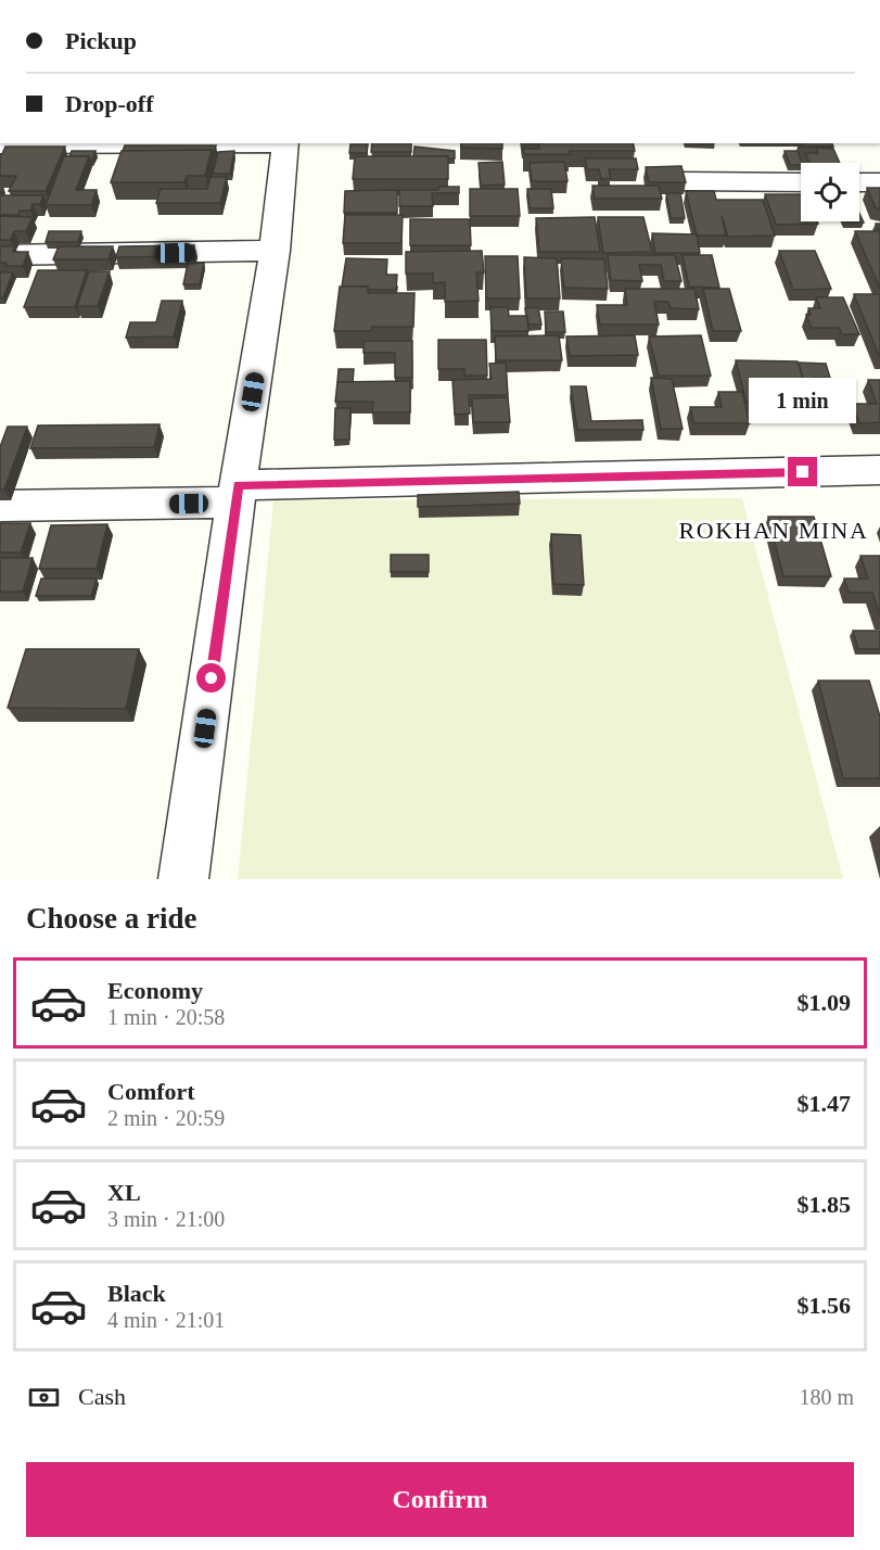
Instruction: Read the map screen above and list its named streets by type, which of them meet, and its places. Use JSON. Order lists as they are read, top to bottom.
{
  "districts": ["ROKHAN MINA"],
  "page": {
    "banner": ["Pickup", "Drop-off"],
    "bubble": "1 min",
    "heading": "Choose a ride",
    "list": [
      {
        "name": "Economy",
        "note": "1 min · 20:58",
        "value": "$1.09"
      },
      {
        "name": "Comfort",
        "note": "2 min · 20:59",
        "value": "$1.47"
      },
      {
        "name": "XL",
        "note": "3 min · 21:00",
        "value": "$1.85"
      },
      {
        "name": "Black",
        "note": "4 min · 21:01",
        "value": "$1.56"
      }
    ],
    "pay": ["Cash", "180 m"],
    "buttons": "Confirm"
  }
}
